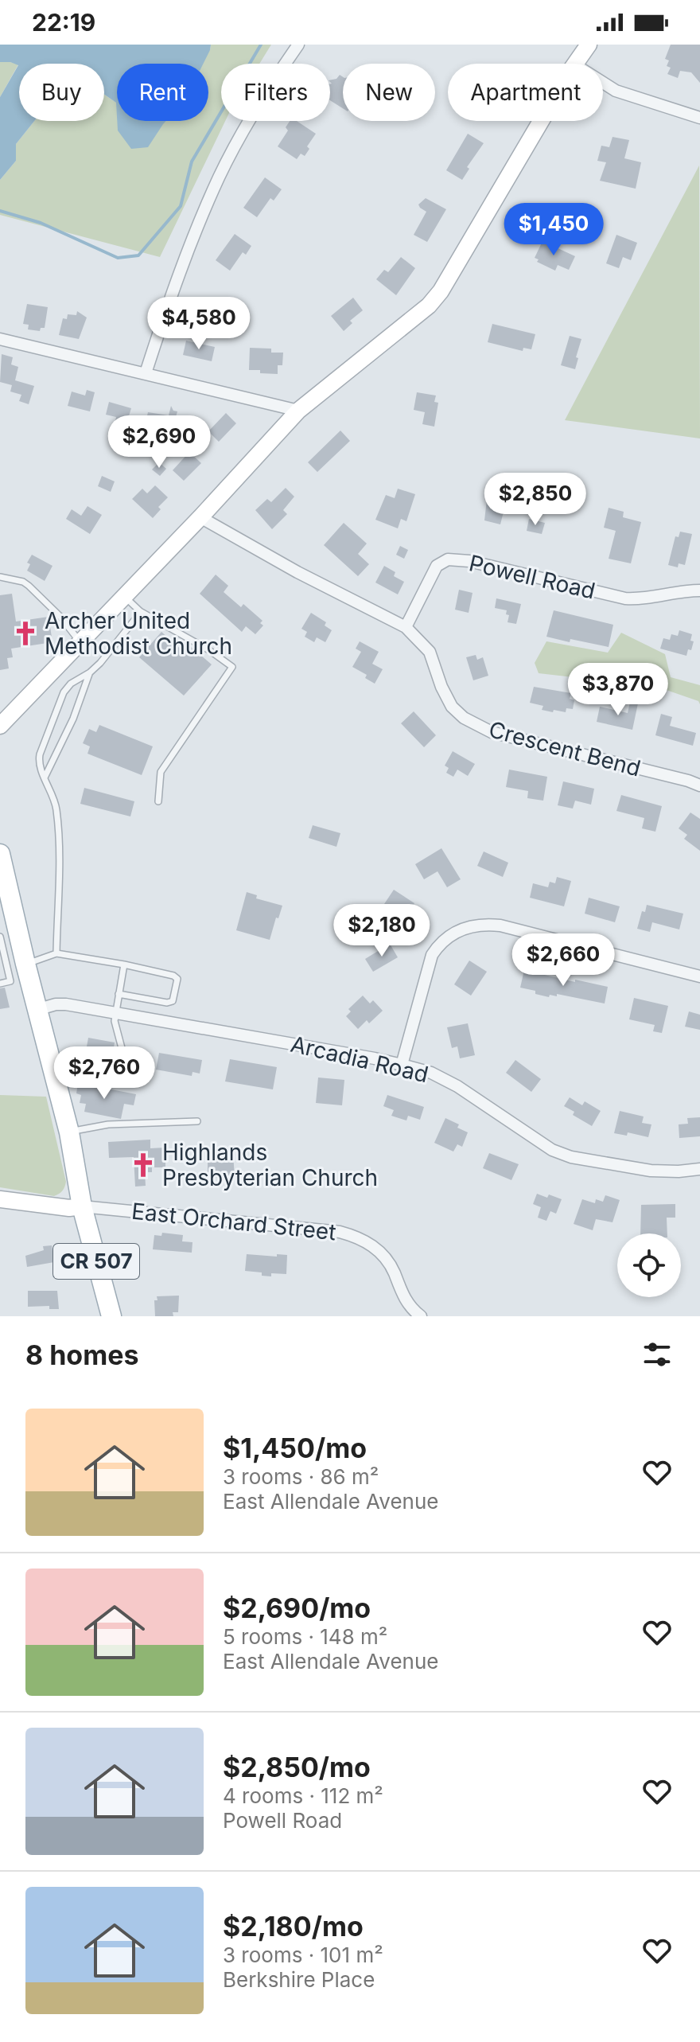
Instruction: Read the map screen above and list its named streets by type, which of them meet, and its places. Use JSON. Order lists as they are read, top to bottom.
{
  "streets": {
    "main road": ["CR 507"],
    "street": [
      "Powell Road",
      "Crescent Bend",
      "Arcadia Road",
      "East Orchard Street"
    ]
  },
  "crossings": [
    ["Powell Road", "Crescent Bend"],
    ["Arcadia Road", "CR 507"],
    ["East Orchard Street", "CR 507"]
  ],
  "places": {
    "church": ["Archer United Methodist Church", "Highlands Presbyterian Church"]
  },
  "page": {
    "status": "22:19",
    "chip": [
      "Buy",
      "Rent",
      "Filters",
      "New",
      "Apartment"
    ],
    "price": [
      "$1,450",
      "$4,580",
      "$2,690",
      "$2,850",
      "$3,870",
      "$2,180",
      "$2,660",
      "$2,760"
    ],
    "heading": "8 homes",
    "list": [
      {
        "name": "$1,450/mo",
        "note": "3 rooms · 86 m² · East Allendale Avenue"
      },
      {
        "name": "$2,690/mo",
        "note": "5 rooms · 148 m² · East Allendale Avenue"
      },
      {
        "name": "$2,850/mo",
        "note": "4 rooms · 112 m² · Powell Road"
      },
      {
        "name": "$2,180/mo",
        "note": "3 rooms · 101 m² · Berkshire Place"
      }
    ]
  }
}
